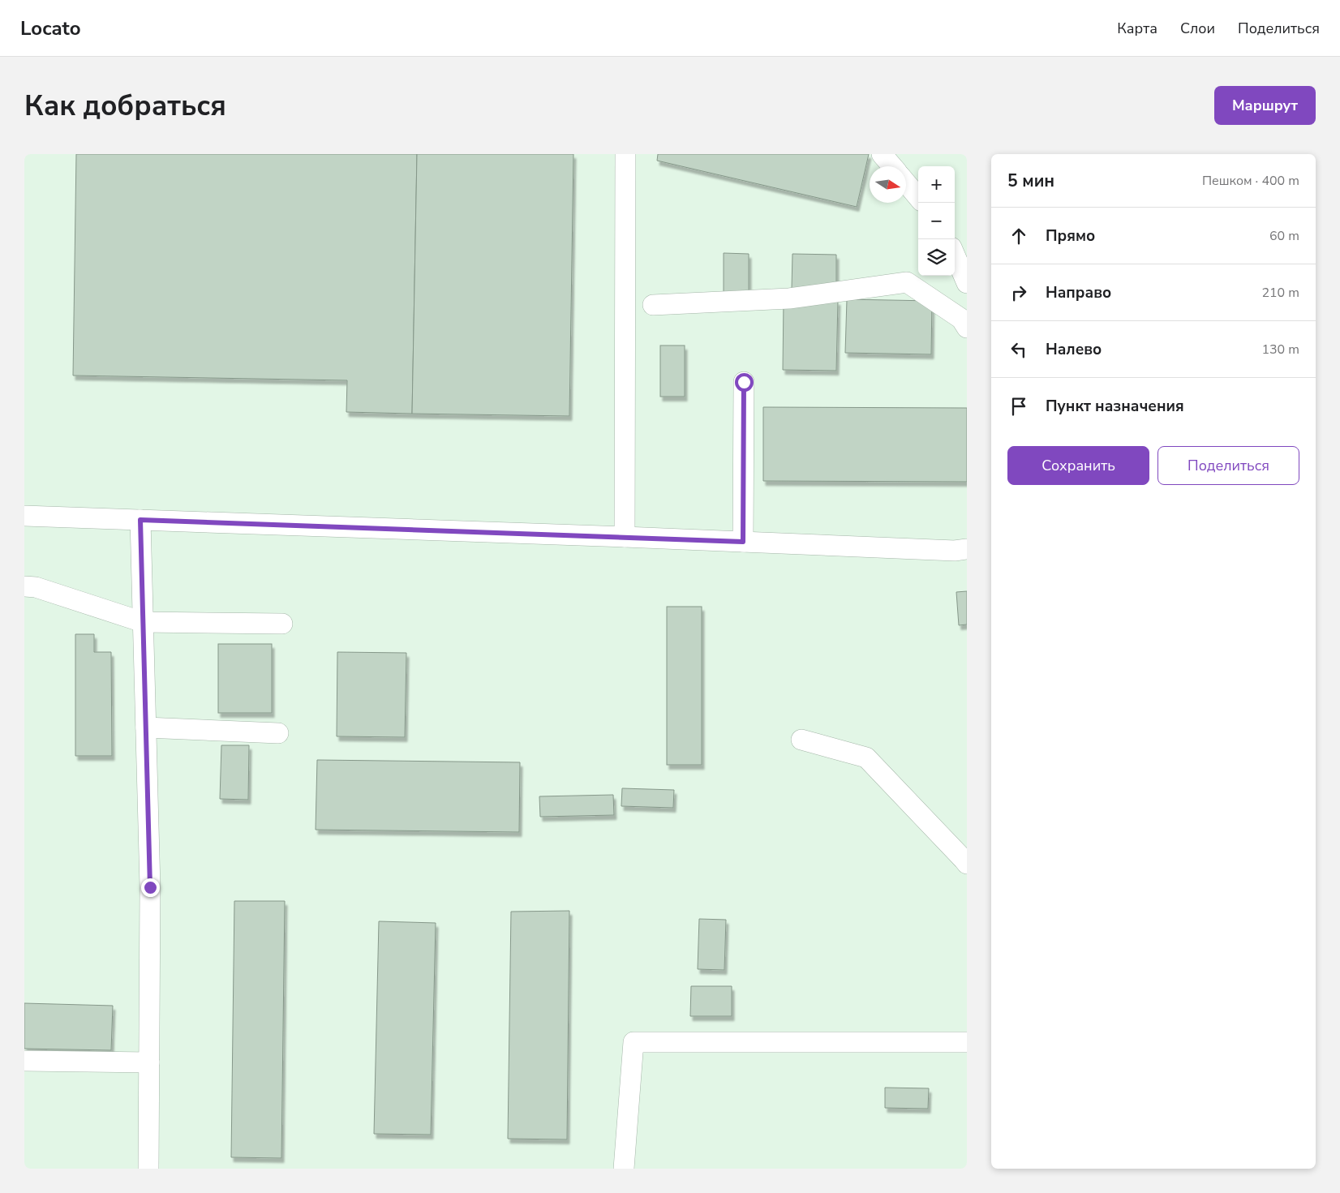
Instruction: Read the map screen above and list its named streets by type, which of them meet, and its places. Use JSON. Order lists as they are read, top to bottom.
{
  "north": "right",
  "page": {
    "header": "Locato",
    "nav": ["Карта", "Слои", "Поделиться"],
    "buttons": [
      "Маршрут",
      ["Сохранить", "Поделиться"]
    ],
    "title": "Как добраться",
    "heading": ["5 мин", "Пешком · 400 m"],
    "map_buttons": ["+", "−"],
    "list": [
      ["Прямо", "60 m"],
      ["Направо", "210 m"],
      ["Налево", "130 m"],
      "Пункт назначения"
    ]
  }
}
